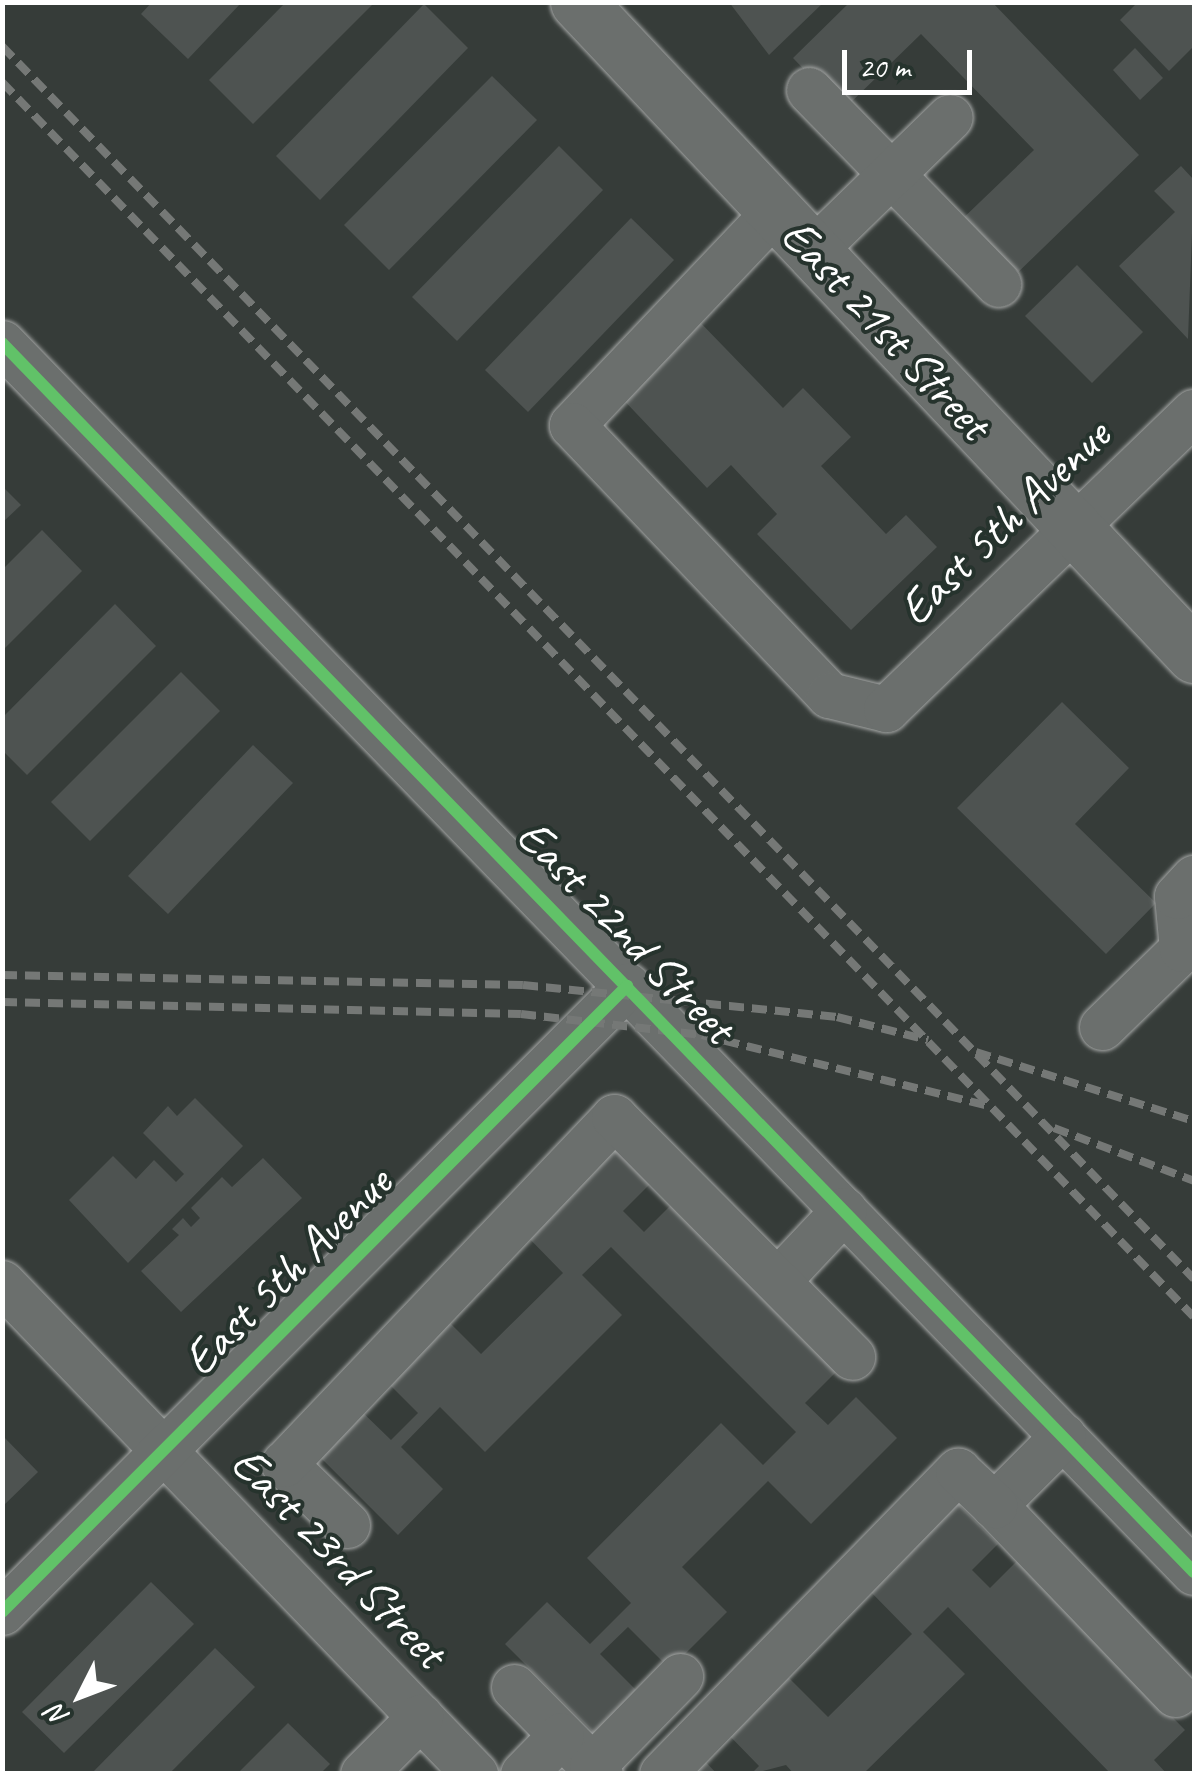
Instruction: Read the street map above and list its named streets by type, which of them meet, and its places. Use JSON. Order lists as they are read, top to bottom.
{
  "streets": {
    "main road": ["East 21st Street"],
    "street": ["East 5th Avenue", "East 22nd Street", "East 23rd Street"]
  },
  "crossings": [
    ["East 21st Street", "East 5th Avenue"],
    ["East 5th Avenue", "East 22nd Street"],
    ["East 5th Avenue", "East 23rd Street"]
  ],
  "scale_bar": "20 m",
  "north": "bottom left"
}
